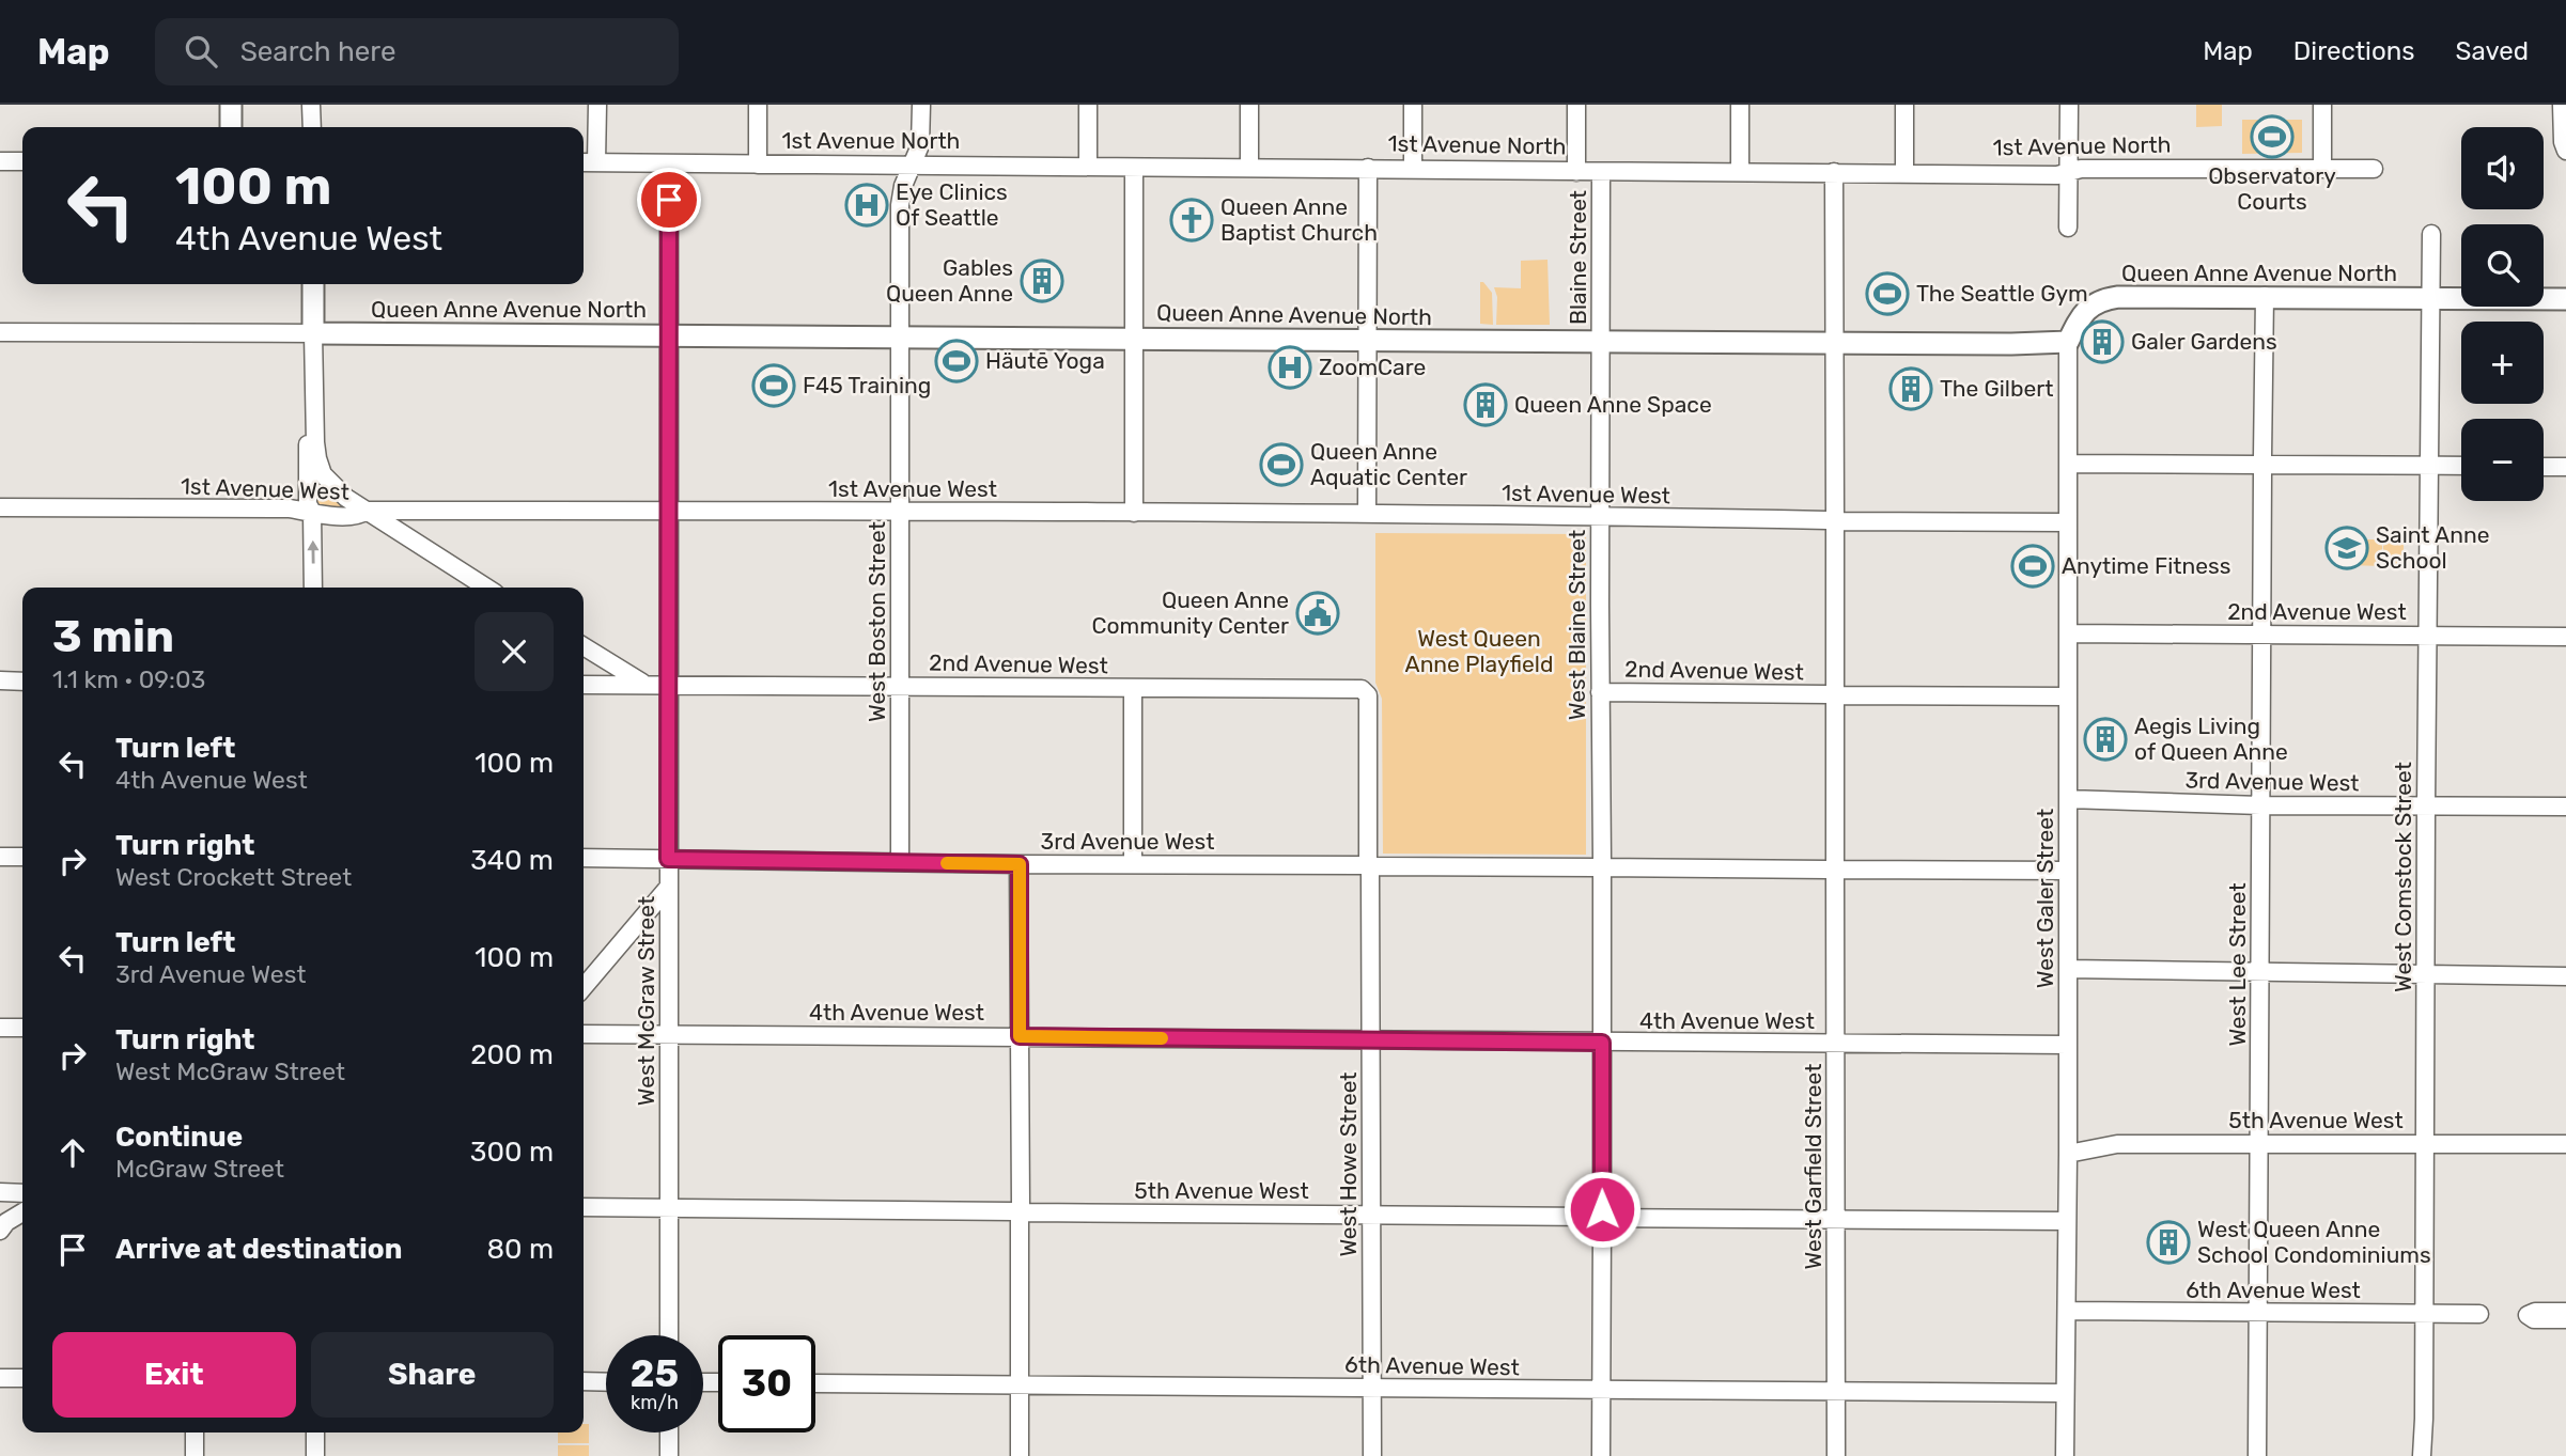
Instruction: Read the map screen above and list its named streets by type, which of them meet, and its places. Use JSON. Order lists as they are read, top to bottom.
{
  "streets": {
    "main road": ["Queen Anne Avenue North"],
    "street": [
      "1st Avenue North",
      "Blaine Street",
      "1st Avenue West",
      "2nd Avenue West",
      "West Boston Street",
      "West Blaine Street",
      "3rd Avenue West",
      "West Comstock Street",
      "West Galer Street",
      "West Lee Street",
      "West McGraw Street",
      "4th Avenue West",
      "5th Avenue West",
      "West Howe Street",
      "West Garfield Street",
      "6th Avenue West"
    ]
  },
  "crossings": [
    ["1st Avenue North", "Blaine Street"],
    ["1st Avenue North", "West Boston Street"],
    ["1st Avenue North", "West McGraw Street"],
    ["1st Avenue North", "West Garfield Street"],
    ["Blaine Street", "Queen Anne Avenue North"],
    ["Blaine Street", "West Blaine Street"],
    ["Queen Anne Avenue North", "West Boston Street"],
    ["Queen Anne Avenue North", "West Blaine Street"],
    ["Queen Anne Avenue North", "West Comstock Street"],
    ["Queen Anne Avenue North", "West Galer Street"],
    ["Queen Anne Avenue North", "West Lee Street"],
    ["Queen Anne Avenue North", "West McGraw Street"],
    ["Queen Anne Avenue North", "West Garfield Street"],
    ["1st Avenue West", "West Boston Street"],
    ["1st Avenue West", "West Blaine Street"],
    ["1st Avenue West", "West Galer Street"],
    ["1st Avenue West", "West McGraw Street"],
    ["1st Avenue West", "West Garfield Street"],
    ["2nd Avenue West", "West Boston Street"],
    ["2nd Avenue West", "West Blaine Street"],
    ["2nd Avenue West", "West Comstock Street"],
    ["2nd Avenue West", "West Galer Street"],
    ["2nd Avenue West", "West Lee Street"],
    ["2nd Avenue West", "West McGraw Street"],
    ["2nd Avenue West", "West Howe Street"],
    ["2nd Avenue West", "West Garfield Street"],
    ["West Boston Street", "3rd Avenue West"],
    ["West Blaine Street", "3rd Avenue West"],
    ["West Blaine Street", "4th Avenue West"],
    ["West Blaine Street", "5th Avenue West"],
    ["West Blaine Street", "6th Avenue West"],
    ["3rd Avenue West", "West Comstock Street"],
    ["3rd Avenue West", "West Galer Street"],
    ["3rd Avenue West", "West Lee Street"],
    ["3rd Avenue West", "West McGraw Street"],
    ["3rd Avenue West", "West Howe Street"],
    ["3rd Avenue West", "West Garfield Street"],
    ["West Comstock Street", "5th Avenue West"],
    ["West Comstock Street", "6th Avenue West"],
    ["West Galer Street", "4th Avenue West"],
    ["West Galer Street", "5th Avenue West"],
    ["West Galer Street", "6th Avenue West"],
    ["West Lee Street", "5th Avenue West"],
    ["West Lee Street", "6th Avenue West"],
    ["West McGraw Street", "4th Avenue West"],
    ["West McGraw Street", "5th Avenue West"],
    ["4th Avenue West", "West Howe Street"],
    ["4th Avenue West", "West Garfield Street"],
    ["5th Avenue West", "West Howe Street"],
    ["5th Avenue West", "West Garfield Street"],
    ["West Howe Street", "6th Avenue West"],
    ["West Garfield Street", "6th Avenue West"]
  ],
  "parks": ["West Queen Anne Playfield"],
  "places": {
    "sports": [
      "Observatory Courts",
      "The Seattle Gym",
      "Häutē Yoga",
      "F45 Training",
      "Queen Anne Aquatic Center",
      "Anytime Fitness"
    ],
    "hospital": ["Eye Clinics Of Seattle", "ZoomCare"],
    "church": ["Queen Anne Baptist Church"],
    "building": [
      "Gables Queen Anne",
      "Galer Gardens",
      "The Gilbert",
      "Queen Anne Space",
      "Aegis Living of Queen Anne",
      "West Queen Anne School Condominiums"
    ],
    "school or university": ["Saint Anne School"],
    "public building": ["Queen Anne Community Center"]
  },
  "page": {
    "header": "Map",
    "search": "Search here",
    "nav": ["Map", "Directions", "Saved"],
    "map_buttons": ["+", "−"],
    "turn": ["100 m", "4th Avenue West"],
    "heading": ["3 min", "1.1 km · 09:03"],
    "list": [
      {
        "name": "Turn left",
        "note": "4th Avenue West",
        "value": "100 m"
      },
      {
        "name": "Turn right",
        "note": "West Crockett Street",
        "value": "340 m"
      },
      {
        "name": "Turn left",
        "note": "3rd Avenue West",
        "value": "100 m"
      },
      {
        "name": "Turn right",
        "note": "West McGraw Street",
        "value": "200 m"
      },
      {
        "name": "Continue",
        "note": "McGraw Street",
        "value": "300 m"
      },
      {
        "name": "Arrive at destination",
        "value": "80 m"
      }
    ],
    "buttons": ["Exit", "Share"],
    "speed": "25 km/h",
    "limit": "30"
  }
}
